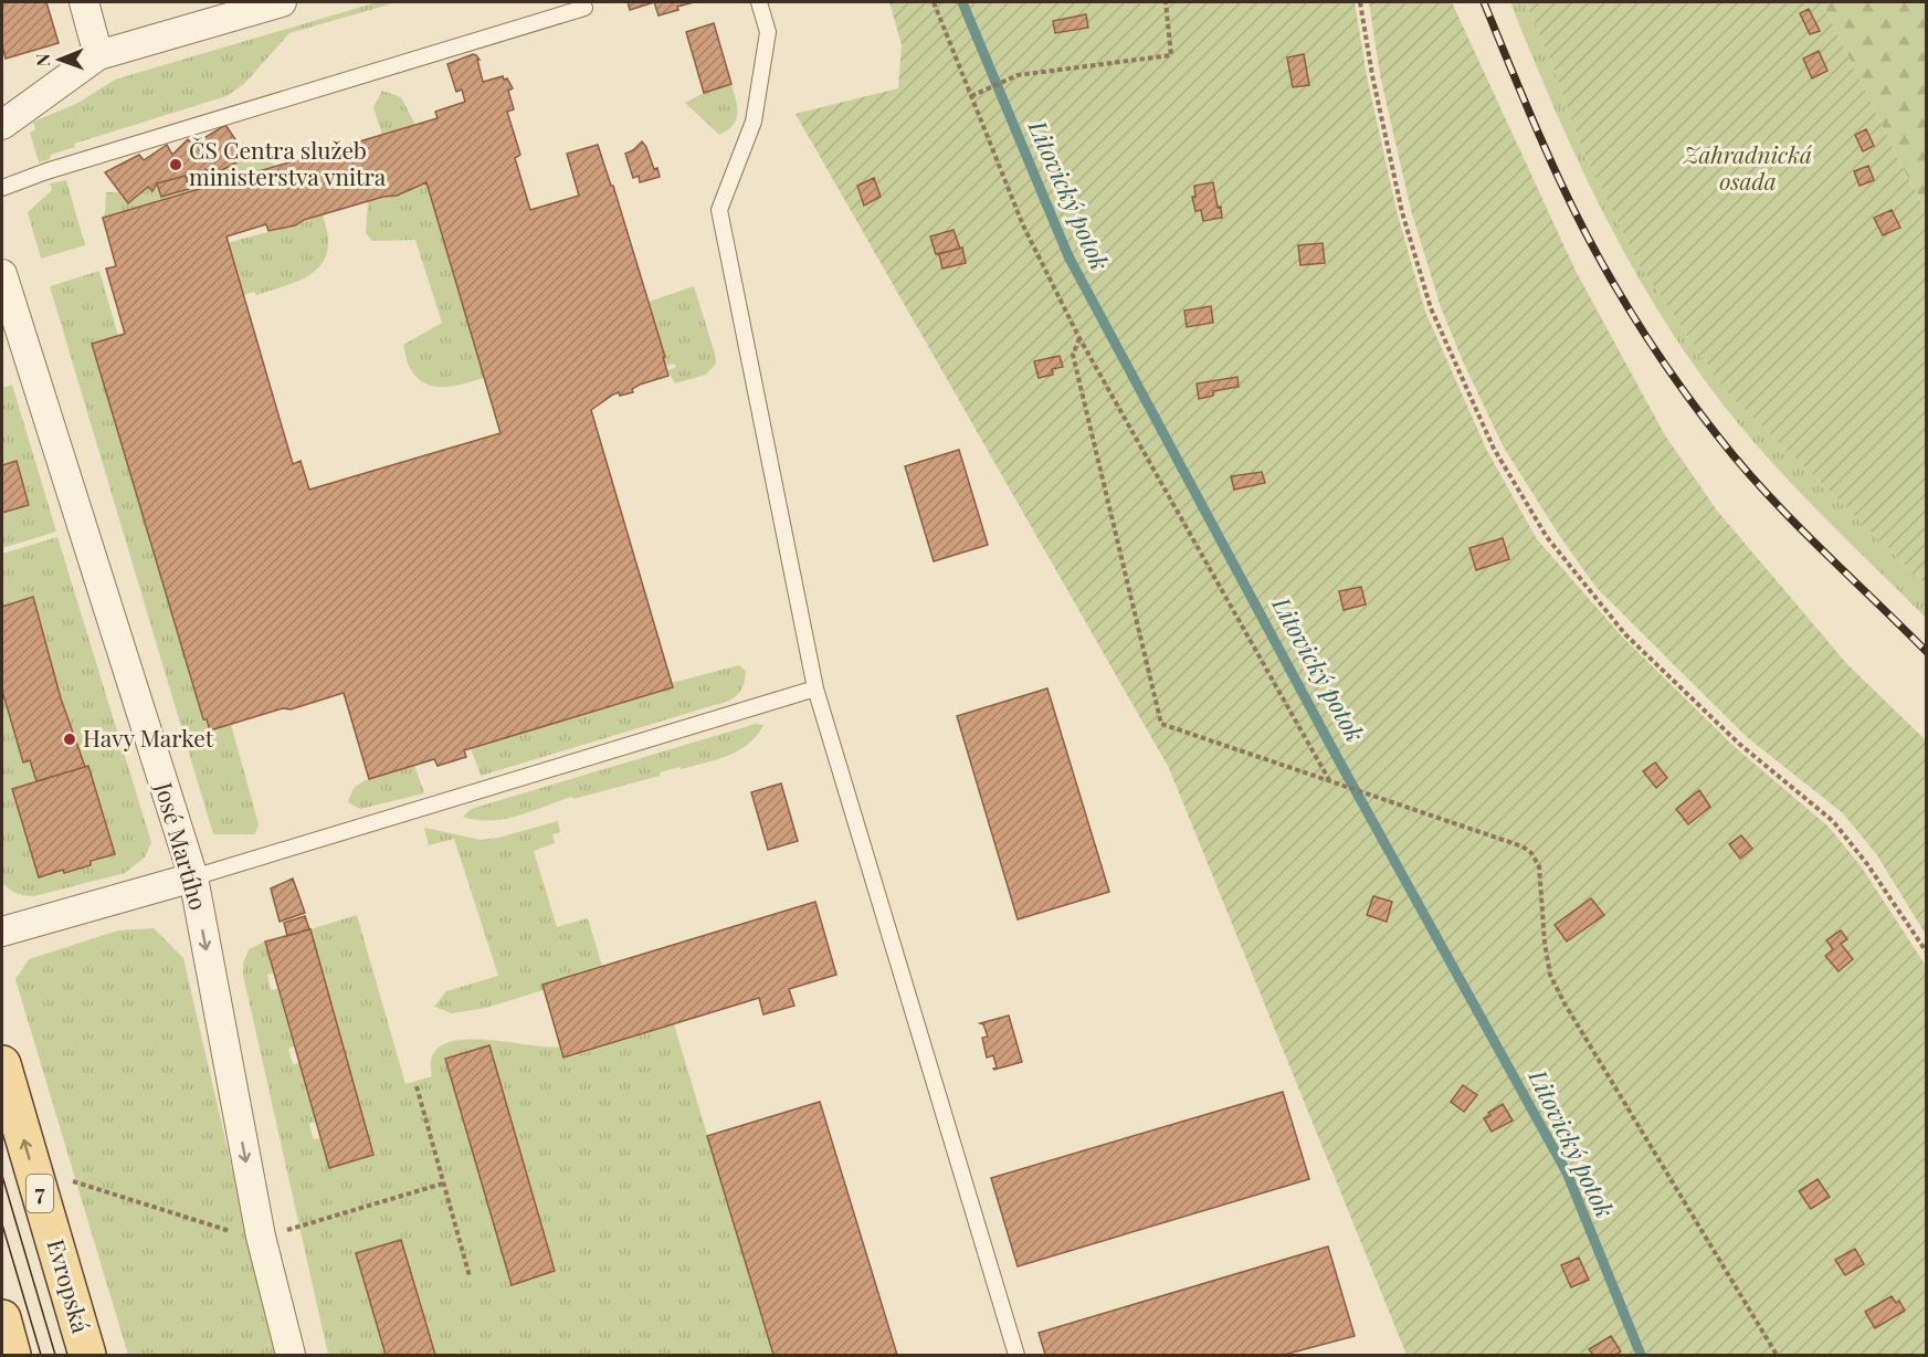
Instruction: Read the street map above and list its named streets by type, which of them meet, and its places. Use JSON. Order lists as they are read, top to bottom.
{
  "streets": {
    "main road": ["7", "Evropská"],
    "street": ["José Martího"]
  },
  "one_way": ["José Martího", "Evropská"],
  "water": ["Litovický potok"],
  "parks": ["Zahradnická osada"],
  "places": ["ČS Centra služeb ministerstva vnitra", "Havy Market"],
  "north": "left"
}
